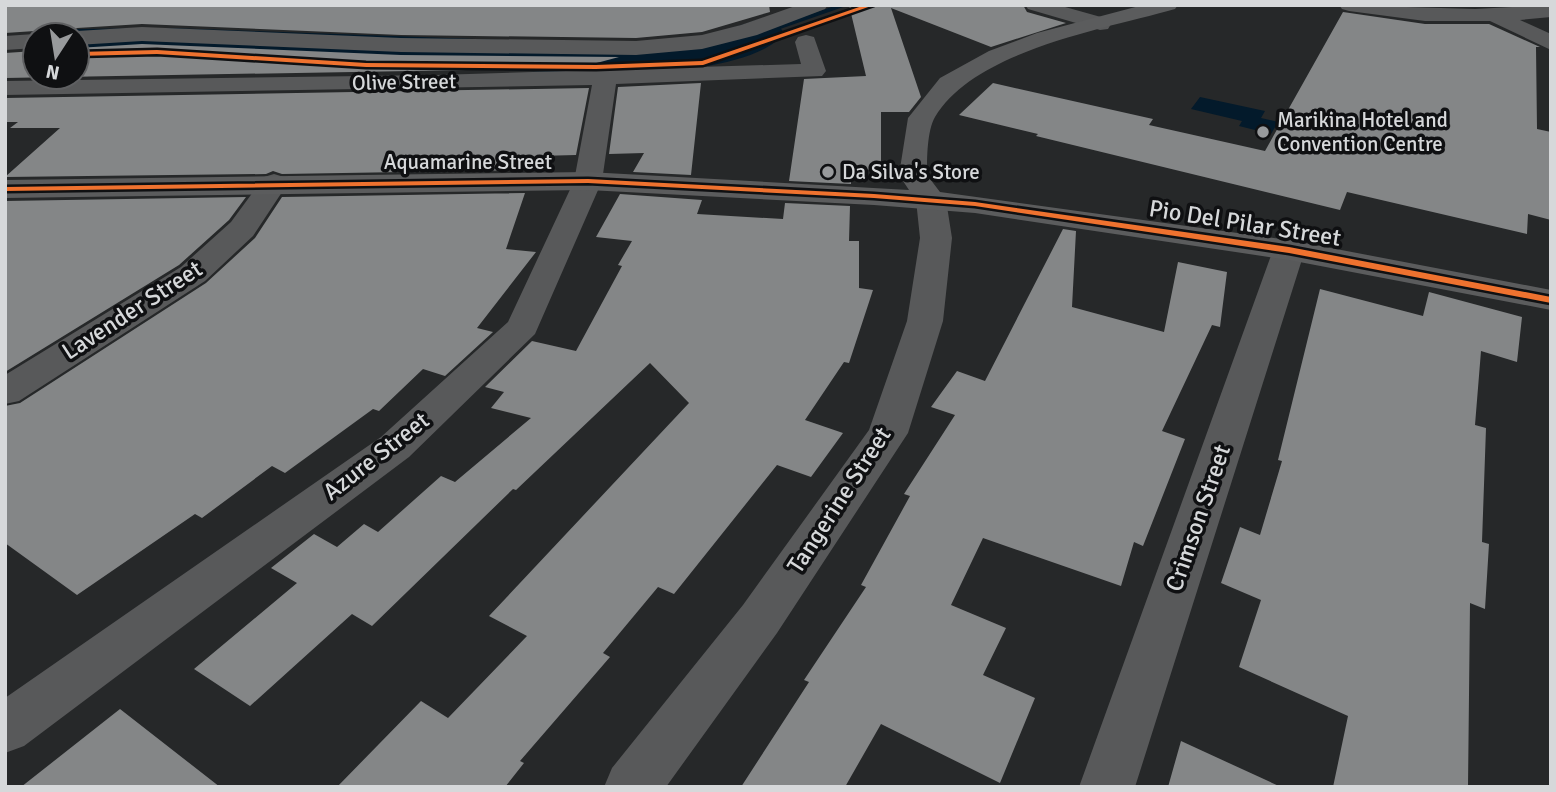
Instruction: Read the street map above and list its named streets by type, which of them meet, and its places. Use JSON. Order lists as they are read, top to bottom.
{
  "streets": {
    "street": [
      "Olive Street",
      "Aquamarine Street",
      "Pio Del Pilar Street",
      "Lavender Street",
      "Azure Street",
      "Tangerine Street",
      "Crimson Street"
    ]
  },
  "crossings": [
    ["Olive Street", "Azure Street"],
    ["Aquamarine Street", "Pio Del Pilar Street"],
    ["Aquamarine Street", "Lavender Street"],
    ["Aquamarine Street", "Azure Street"],
    ["Aquamarine Street", "Tangerine Street"],
    ["Pio Del Pilar Street", "Tangerine Street"],
    ["Pio Del Pilar Street", "Crimson Street"]
  ],
  "places": ["Marikina Hotel and Convention Centre", "Da Silva's Store"],
  "north": "bottom"
}
